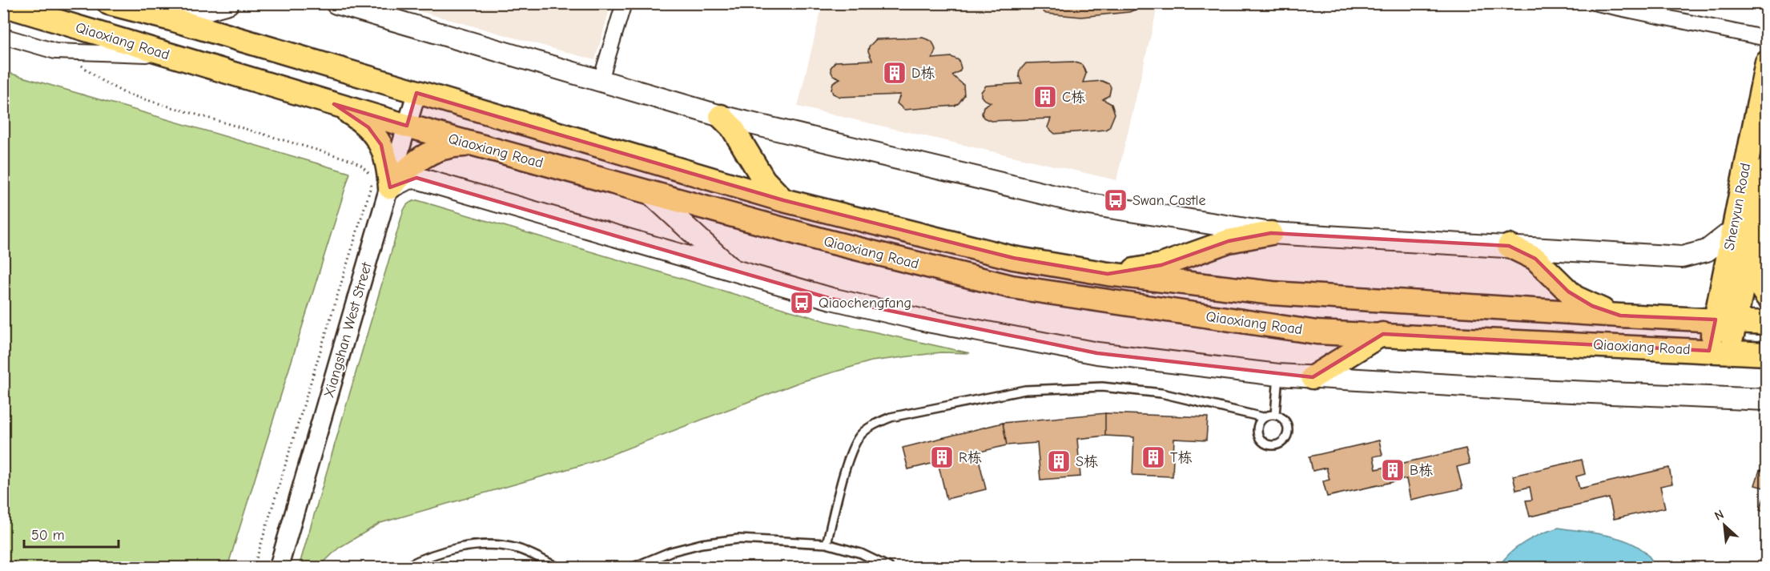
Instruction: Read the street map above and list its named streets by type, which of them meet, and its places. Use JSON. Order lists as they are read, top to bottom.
{
  "streets": {
    "main road": ["Qiaoxiang Road", "Shenyun Road"],
    "street": ["Xiangshan West Street"]
  },
  "crossings": [
    ["Qiaoxiang Road", "Shenyun Road"],
    ["Qiaoxiang Road", "Xiangshan West Street"]
  ],
  "places": {
    "building": [
      "D栋",
      "C栋",
      "R栋",
      "T栋",
      "S栋",
      "B栋"
    ],
    "bus stop": ["Swan Castle", "Qiaochengfang"]
  },
  "scale_bar": "50 m",
  "north": "top left"
}
